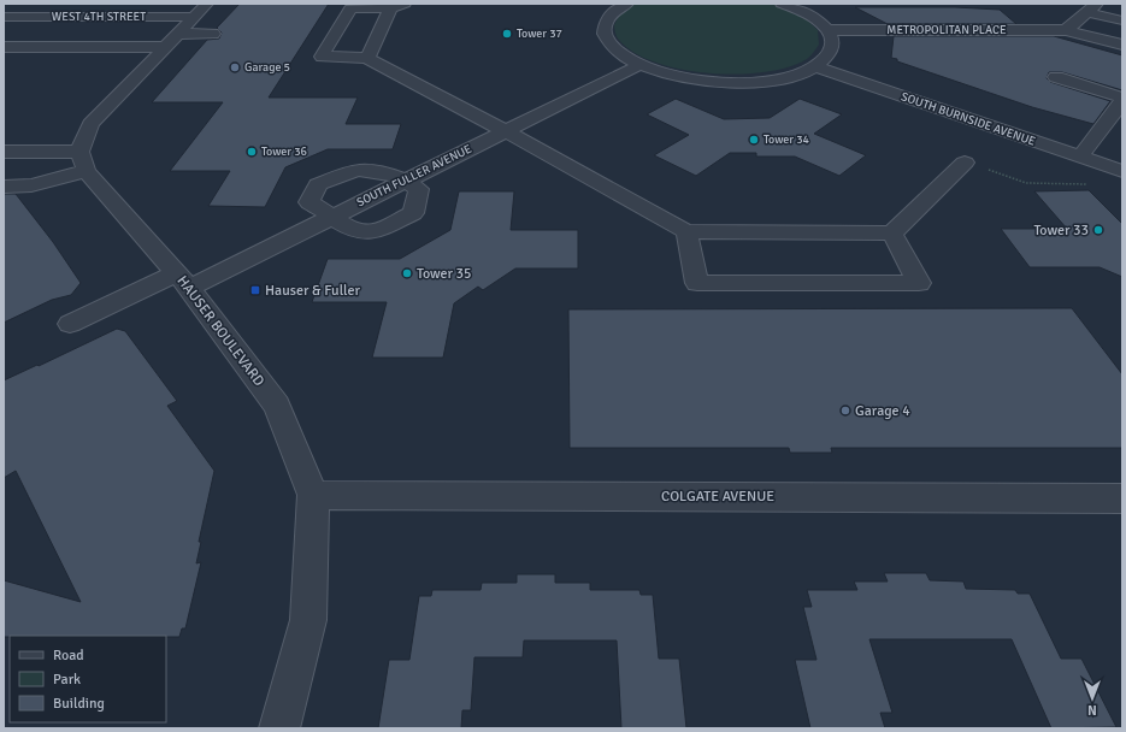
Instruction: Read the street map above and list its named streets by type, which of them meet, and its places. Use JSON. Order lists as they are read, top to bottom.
{
  "streets": {
    "street": [
      "WEST 4TH STREET",
      "METROPOLITAN PLACE",
      "SOUTH BURNSIDE AVENUE",
      "SOUTH FULLER AVENUE",
      "HAUSER BOULEVARD",
      "COLGATE AVENUE"
    ]
  },
  "crossings": [
    ["SOUTH FULLER AVENUE", "HAUSER BOULEVARD"],
    ["HAUSER BOULEVARD", "COLGATE AVENUE"]
  ],
  "places": {
    "other": [
      "Tower 37",
      "Garage 5",
      "Tower 34",
      "Tower 36",
      "Tower 33",
      "Tower 35",
      "Garage 4"
    ],
    "transit": ["Hauser & Fuller"]
  },
  "legend": ["Road", "Park", "Building"],
  "north": "bottom"
}
